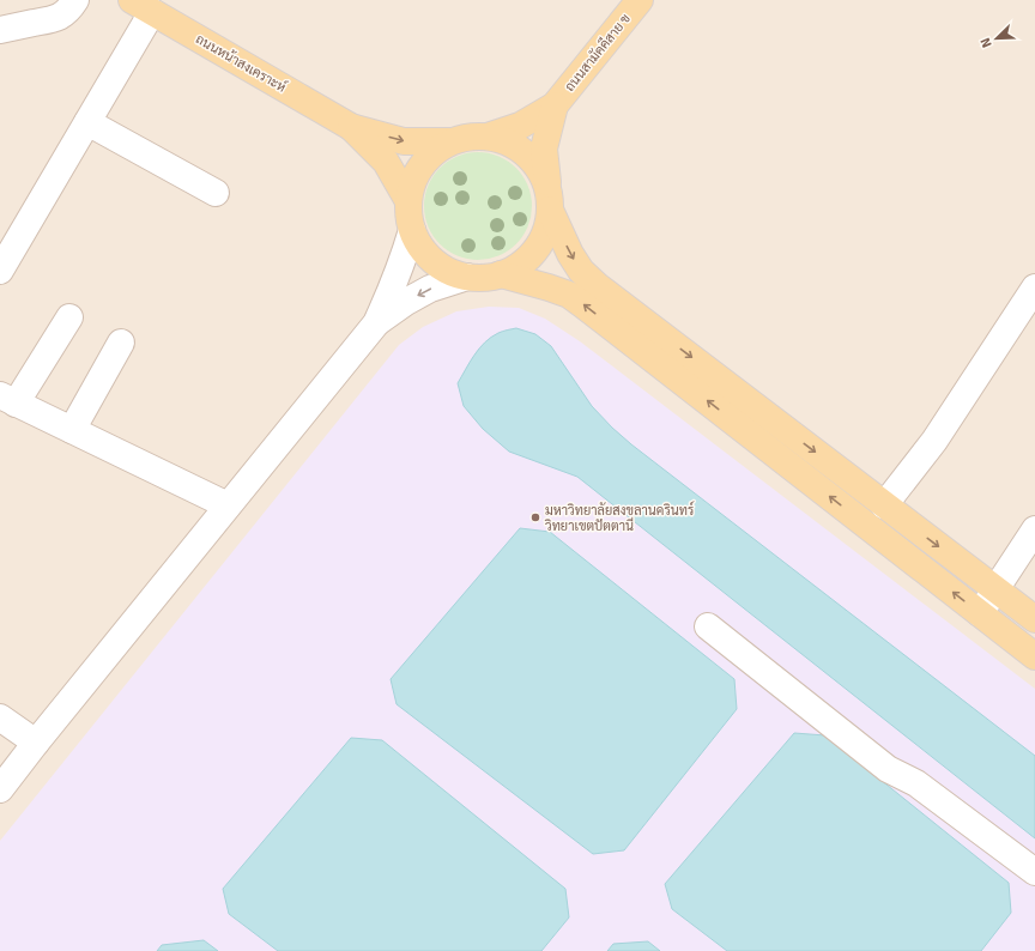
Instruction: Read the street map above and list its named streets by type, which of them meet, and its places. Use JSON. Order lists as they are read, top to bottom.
{
  "streets": {
    "main road": ["ถนนสามัคคีสาย ข", "ถนนหน้าสงเคราะห์"]
  },
  "crossings": [
    ["ถนนสามัคคีสาย ข", "ถนนหน้าสงเคราะห์"]
  ],
  "places": ["มหาวิทยาลัยสงขลานครินทร์ วิทยาเขตปัตตานี"],
  "north": "bottom left"
}
